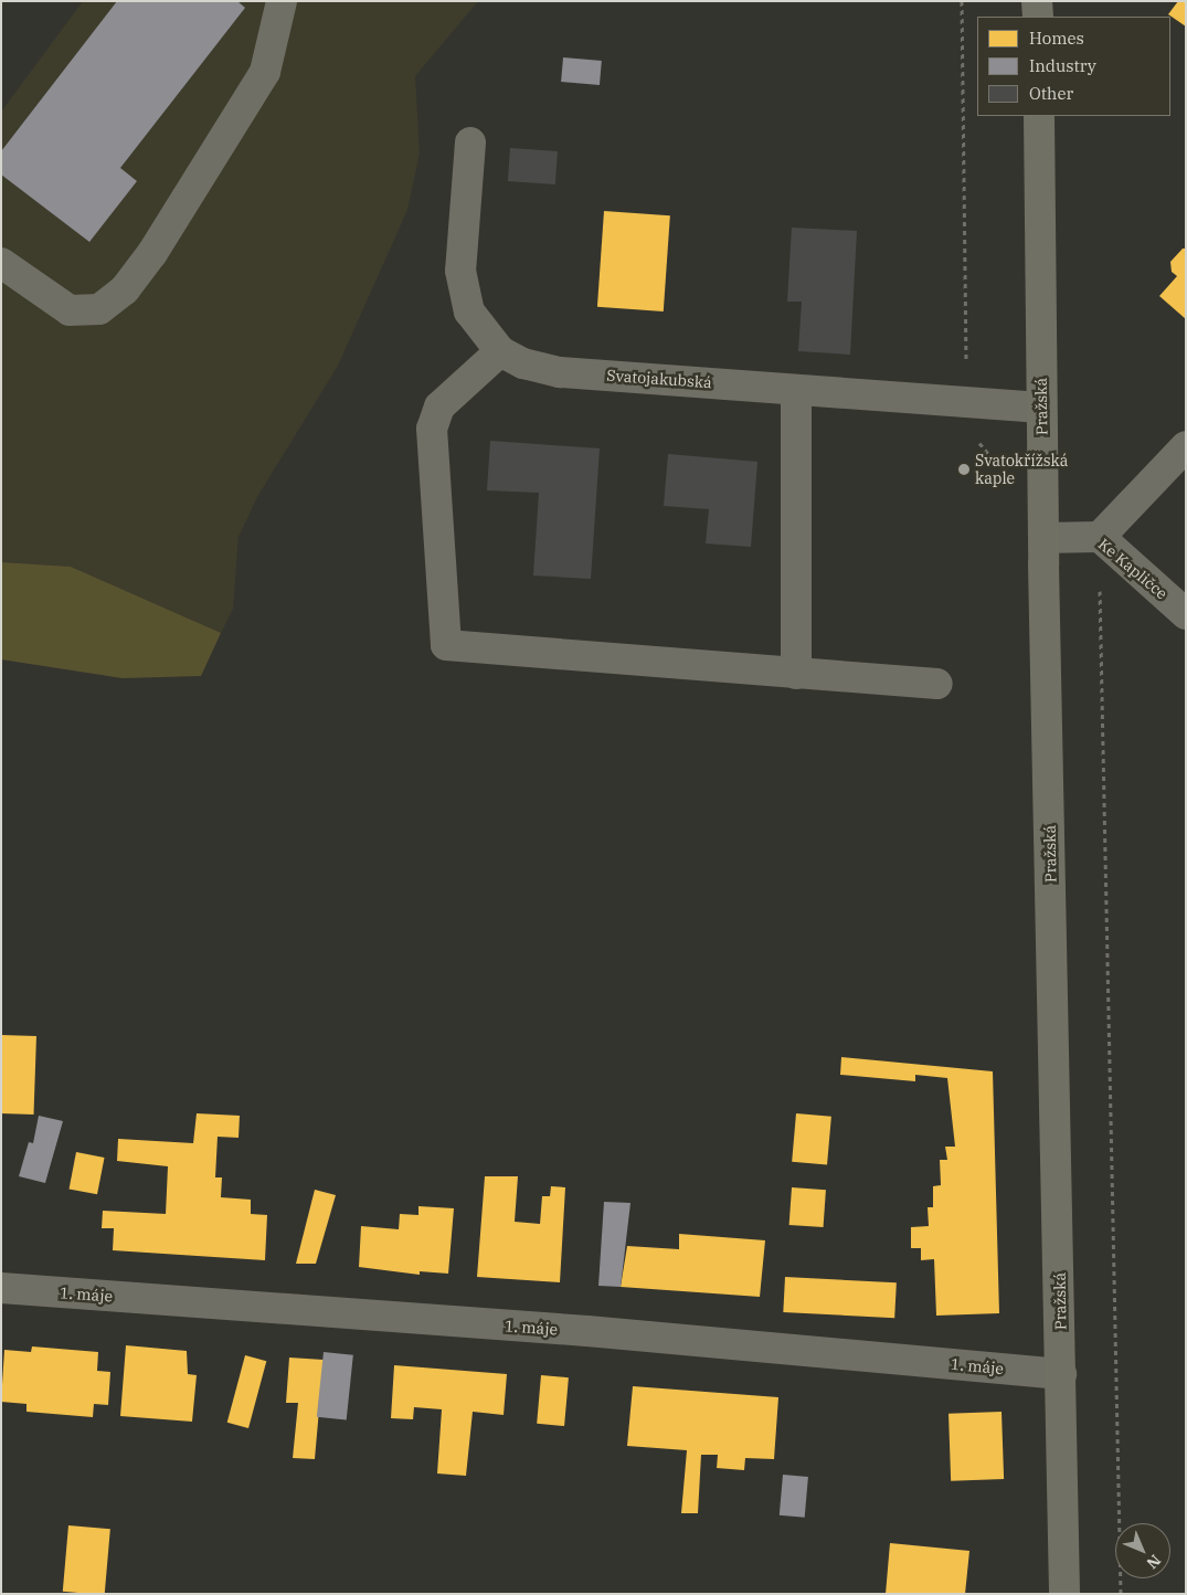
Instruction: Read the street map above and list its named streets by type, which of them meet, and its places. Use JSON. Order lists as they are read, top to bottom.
{
  "streets": {
    "main road": ["Pražská"],
    "street": ["Svatojakubská", "Ke Kapličce", "1. máje"]
  },
  "crossings": [
    ["Svatojakubská", "Pražská"],
    ["Pražská", "Ke Kapličce"],
    ["Pražská", "1. máje"]
  ],
  "places": ["Svatokřížská kaple"],
  "legend": ["Homes", "Industry", "Other"],
  "north": "bottom right"
}
